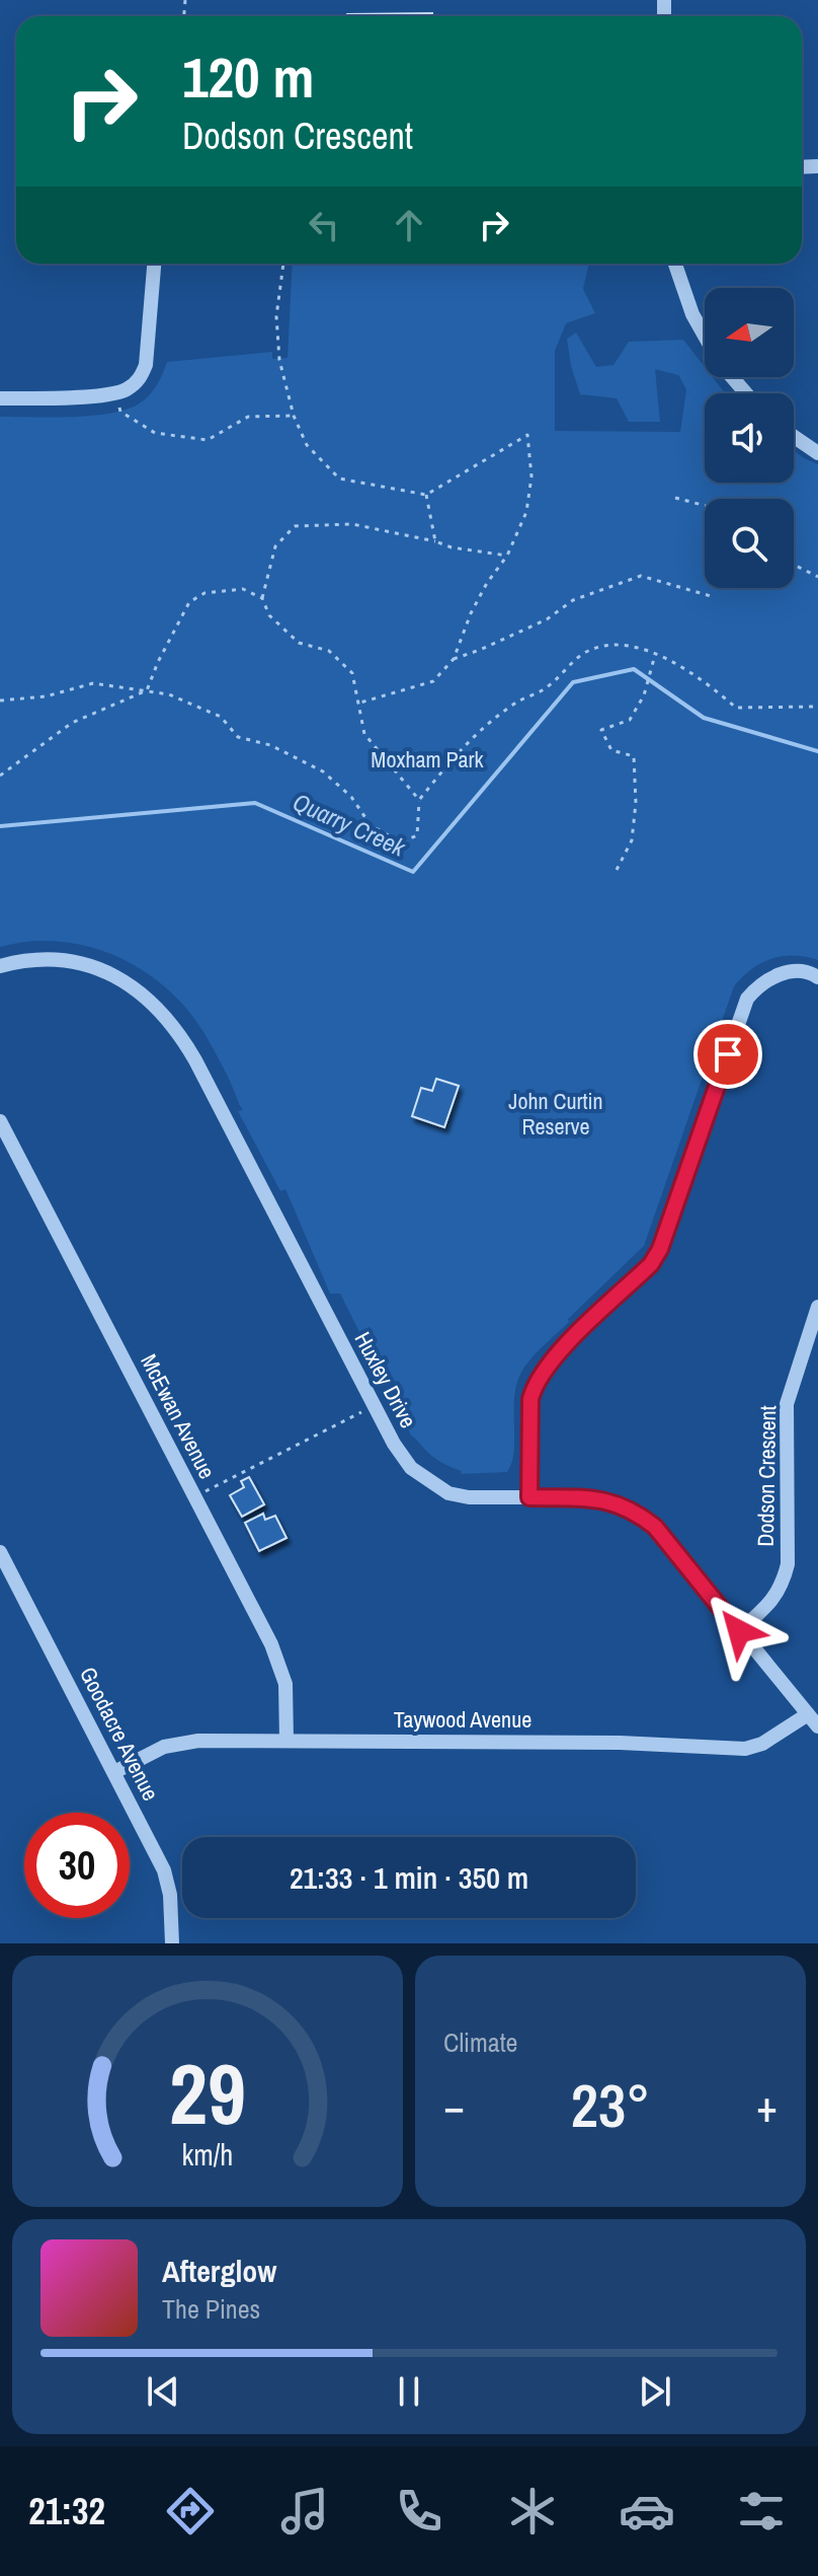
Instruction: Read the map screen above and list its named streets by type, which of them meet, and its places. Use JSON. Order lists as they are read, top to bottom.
{
  "streets": {
    "street": [
      "Huxley Drive",
      "McEwan Avenue",
      "Dodson Crescent",
      "Taywood Avenue",
      "Goodacre Avenue"
    ]
  },
  "crossings": [
    ["Huxley Drive", "Dodson Crescent"],
    ["Huxley Drive", "Taywood Avenue"],
    ["McEwan Avenue", "Taywood Avenue"],
    ["Taywood Avenue", "Goodacre Avenue"]
  ],
  "water": ["Quarry Creek"],
  "parks": ["Moxham Park", "John Curtin Reserve"],
  "north": "left",
  "page": {
    "turn": ["120 m", "Dodson Crescent"],
    "limit": "30",
    "trip": "21:33 · 1 min · 350 m",
    "tile": "Climate",
    "heat": ["−", "23°", "+"],
    "song": ["Afterglow", "The Pines"],
    "tabs": "21:32",
    "gauge": ["29", "km/h"]
  }
}
